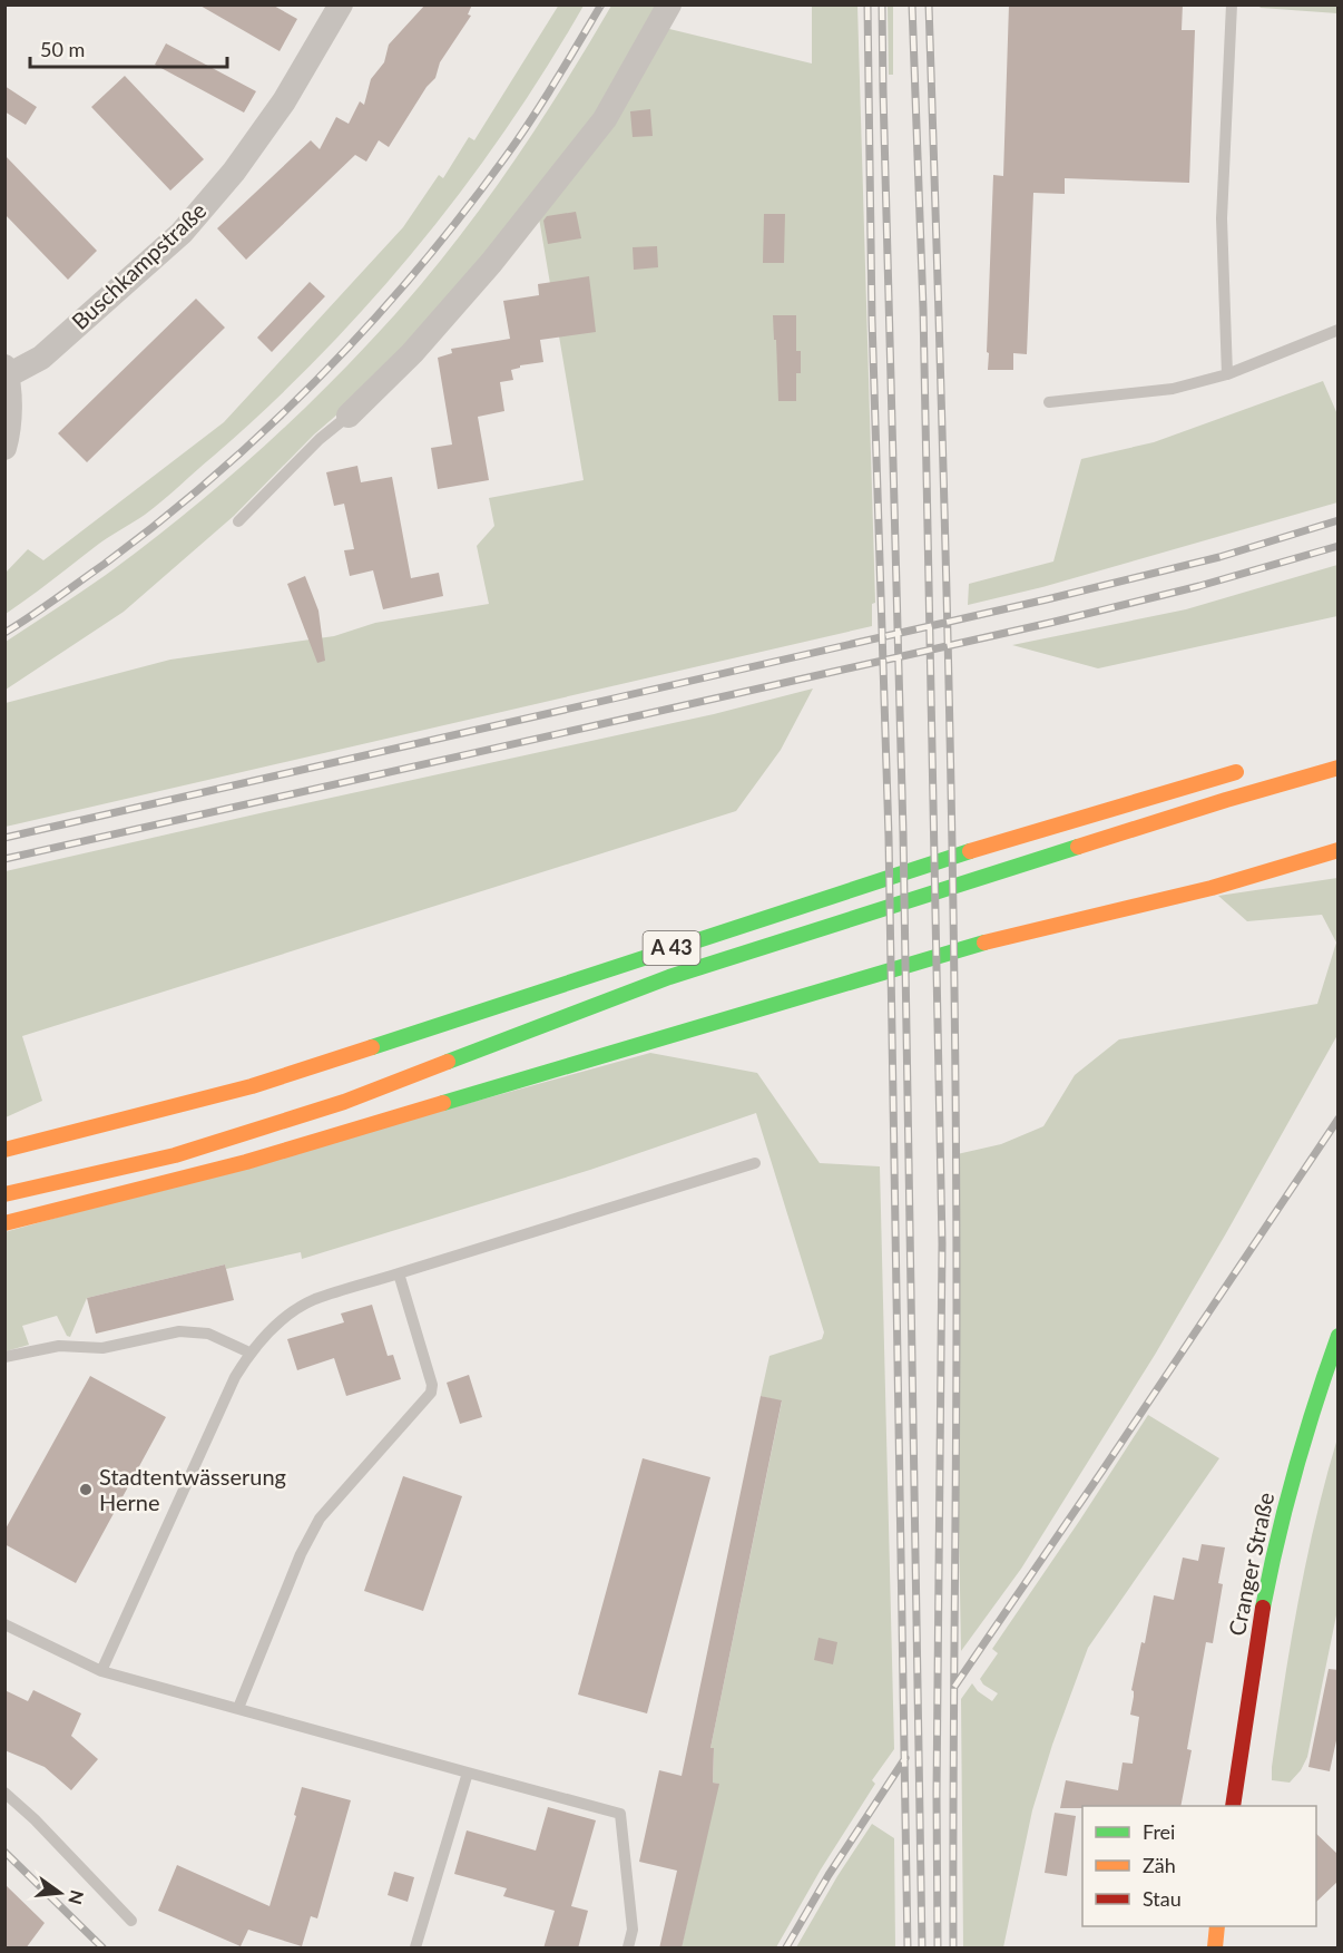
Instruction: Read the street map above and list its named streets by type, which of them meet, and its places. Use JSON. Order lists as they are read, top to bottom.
{
  "streets": {
    "main road": ["A 43", "Cranger Straße"],
    "street": ["Buschkampstraße"]
  },
  "places": ["Stadtentwässerung Herne"],
  "legend": ["Frei", "Zäh", "Stau"],
  "scale_bar": "50 m",
  "north": "right"
}
